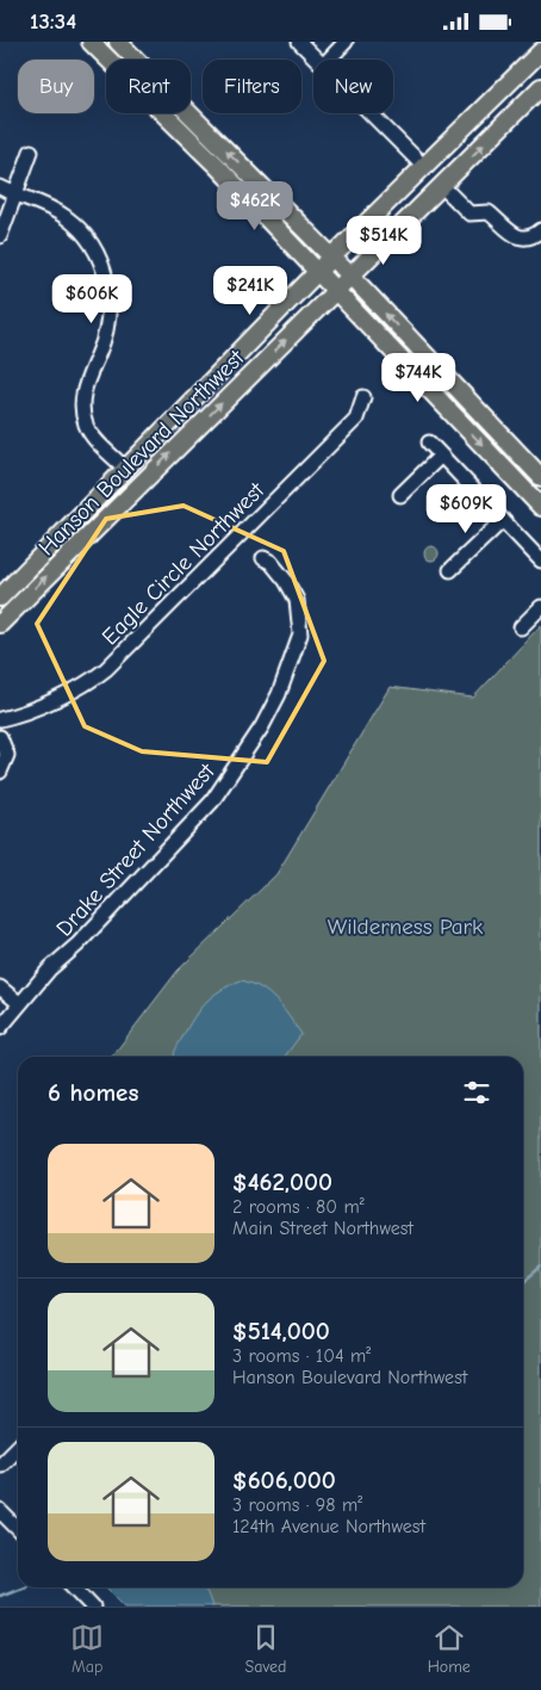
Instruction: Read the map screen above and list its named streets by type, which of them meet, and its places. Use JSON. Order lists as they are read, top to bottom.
{
  "streets": {
    "main road": ["Hanson Boulevard Northwest"],
    "street": ["Eagle Circle Northwest", "Drake Street Northwest"]
  },
  "parks": ["Wilderness Park"],
  "page": {
    "status": "13:34",
    "chip": [
      "Buy",
      "Rent",
      "Filters",
      "New"
    ],
    "price": [
      "$462K",
      "$514K",
      "$241K",
      "$606K",
      "$744K",
      "$609K"
    ],
    "heading": "6 homes",
    "list": [
      {
        "name": "$462,000",
        "note": "2 rooms · 80 m² · Main Street Northwest"
      },
      {
        "name": "$514,000",
        "note": "3 rooms · 104 m² · Hanson Boulevard Northwest"
      },
      {
        "name": "$606,000",
        "note": "3 rooms · 98 m² · 124th Avenue Northwest"
      }
    ],
    "tabs": ["Map", "Saved", "Home"]
  }
}
